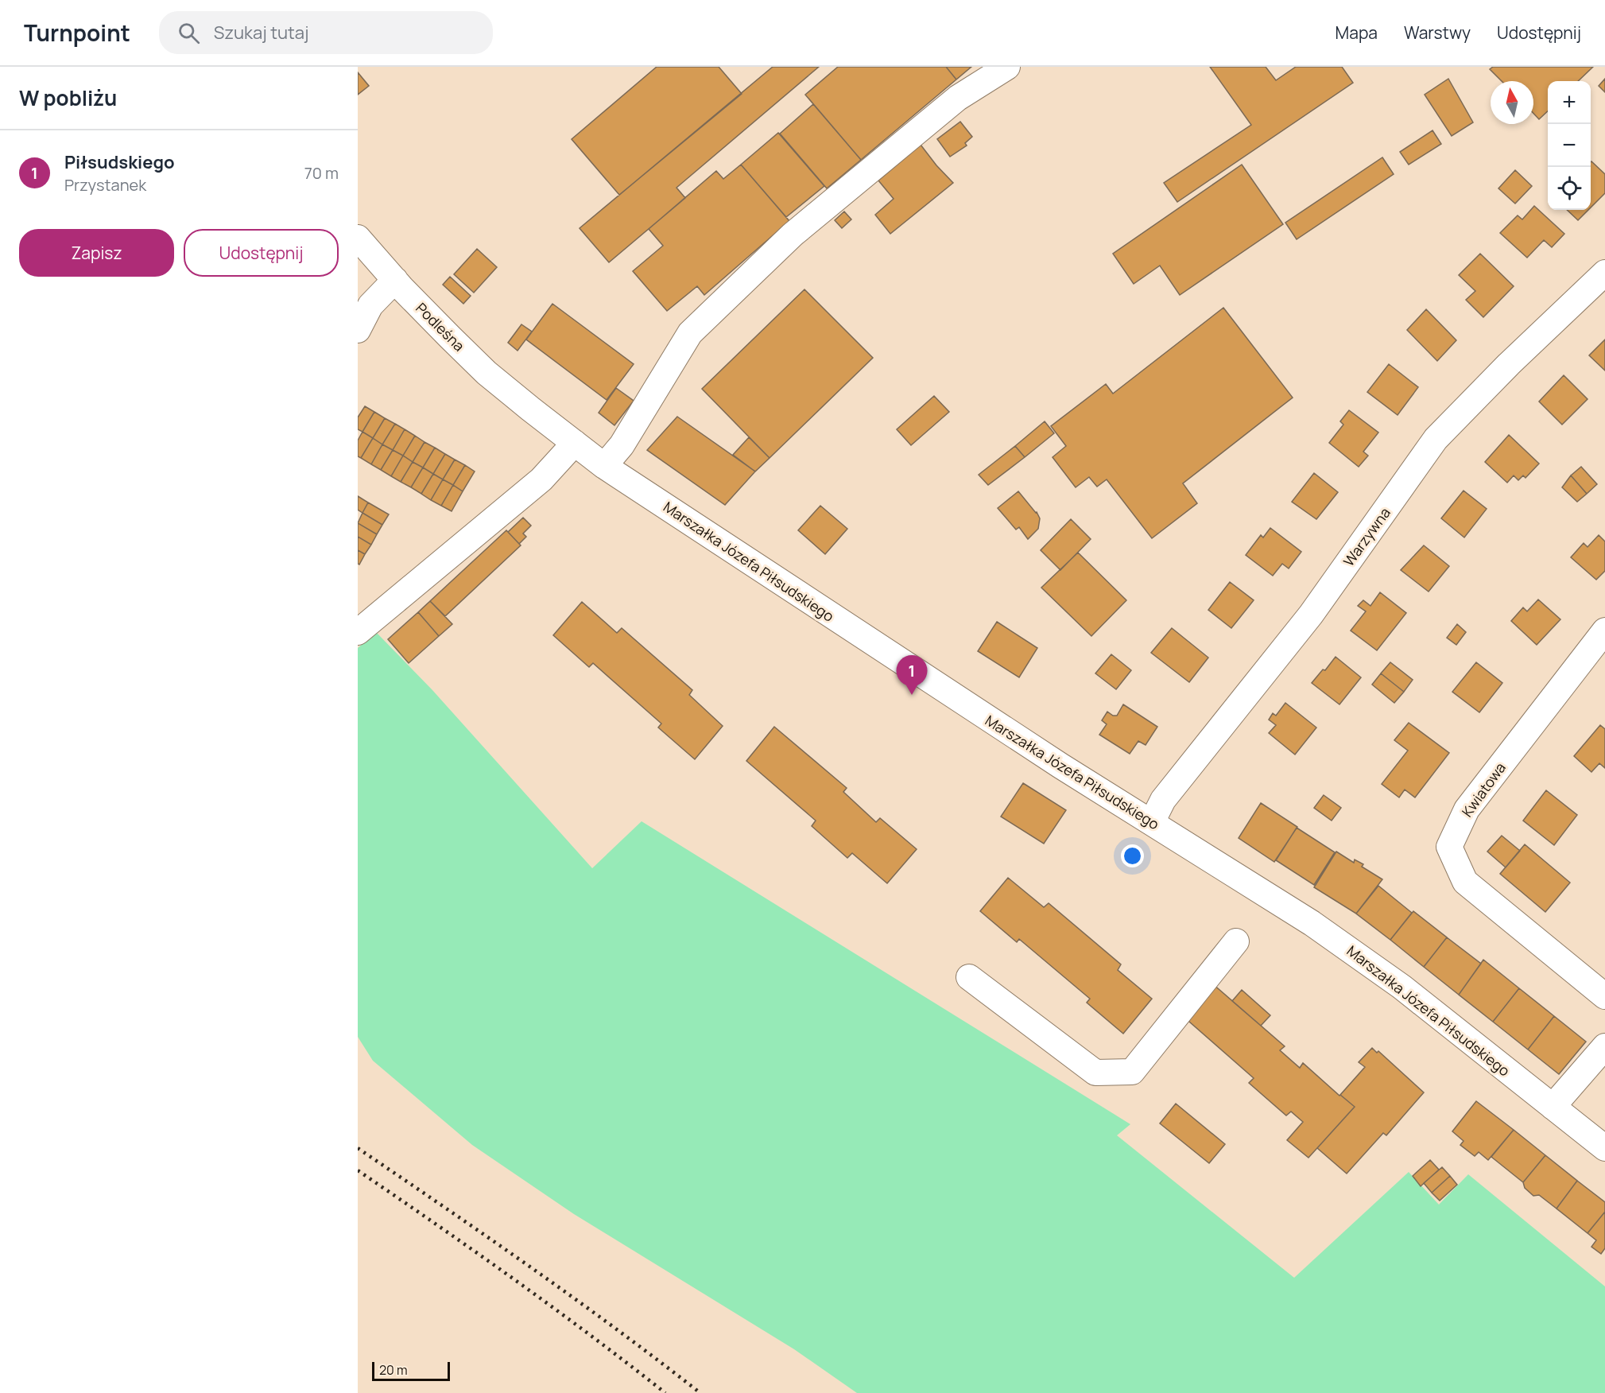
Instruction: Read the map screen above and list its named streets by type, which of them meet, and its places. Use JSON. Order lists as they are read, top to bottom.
{
  "streets": {
    "street": [
      "Podleśna",
      "Warzywna",
      "Marszałka Józefa Piłsudskiego",
      "Kwiatowa"
    ]
  },
  "crossings": [
    ["Podleśna", "Marszałka Józefa Piłsudskiego"],
    ["Warzywna", "Marszałka Józefa Piłsudskiego"]
  ],
  "scale_bar": "20 m",
  "north": "top",
  "page": {
    "header": "Turnpoint",
    "search": "Szukaj tutaj",
    "nav": ["Mapa", "Warstwy", "Udostępnij"],
    "heading": "W pobliżu",
    "map_buttons": ["+", "−"],
    "list": [
      {
        "mark": "1",
        "name": "Piłsudskiego",
        "note": "Przystanek",
        "value": "70 m"
      }
    ],
    "buttons": ["Zapisz", "Udostępnij"],
    "pins": "1",
    "scale": "20 m"
  }
}
